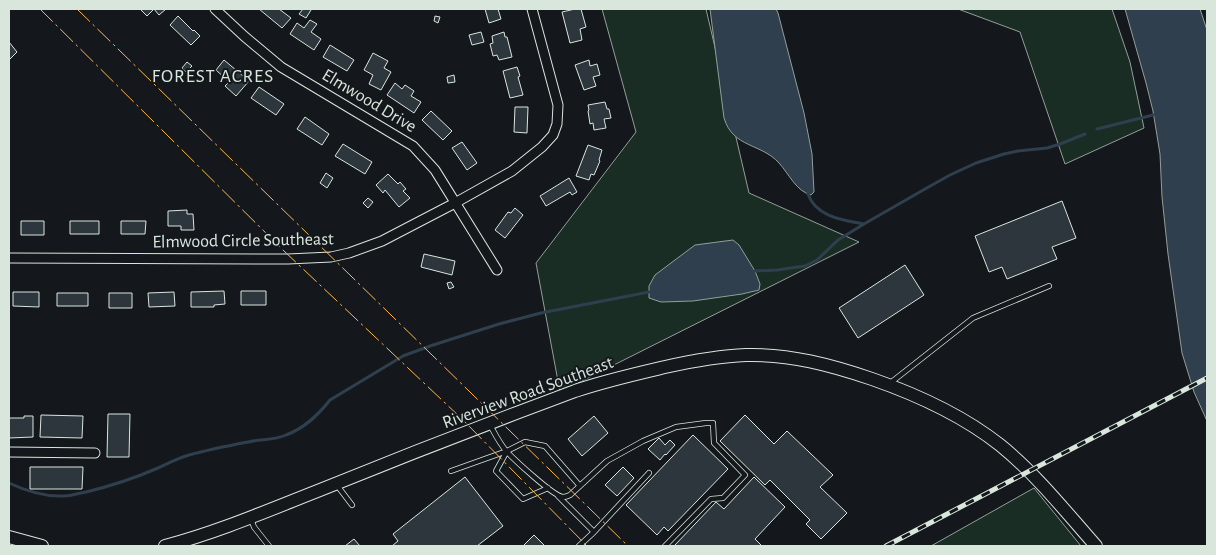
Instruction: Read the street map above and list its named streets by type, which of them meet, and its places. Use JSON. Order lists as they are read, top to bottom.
{
  "streets": {
    "street": ["Elmwood Drive", "Elmwood Circle Southeast", "Riverview Road Southeast"]
  },
  "crossings": [
    ["Elmwood Drive", "Elmwood Circle Southeast"]
  ],
  "districts": ["FOREST ACRES"]
}
